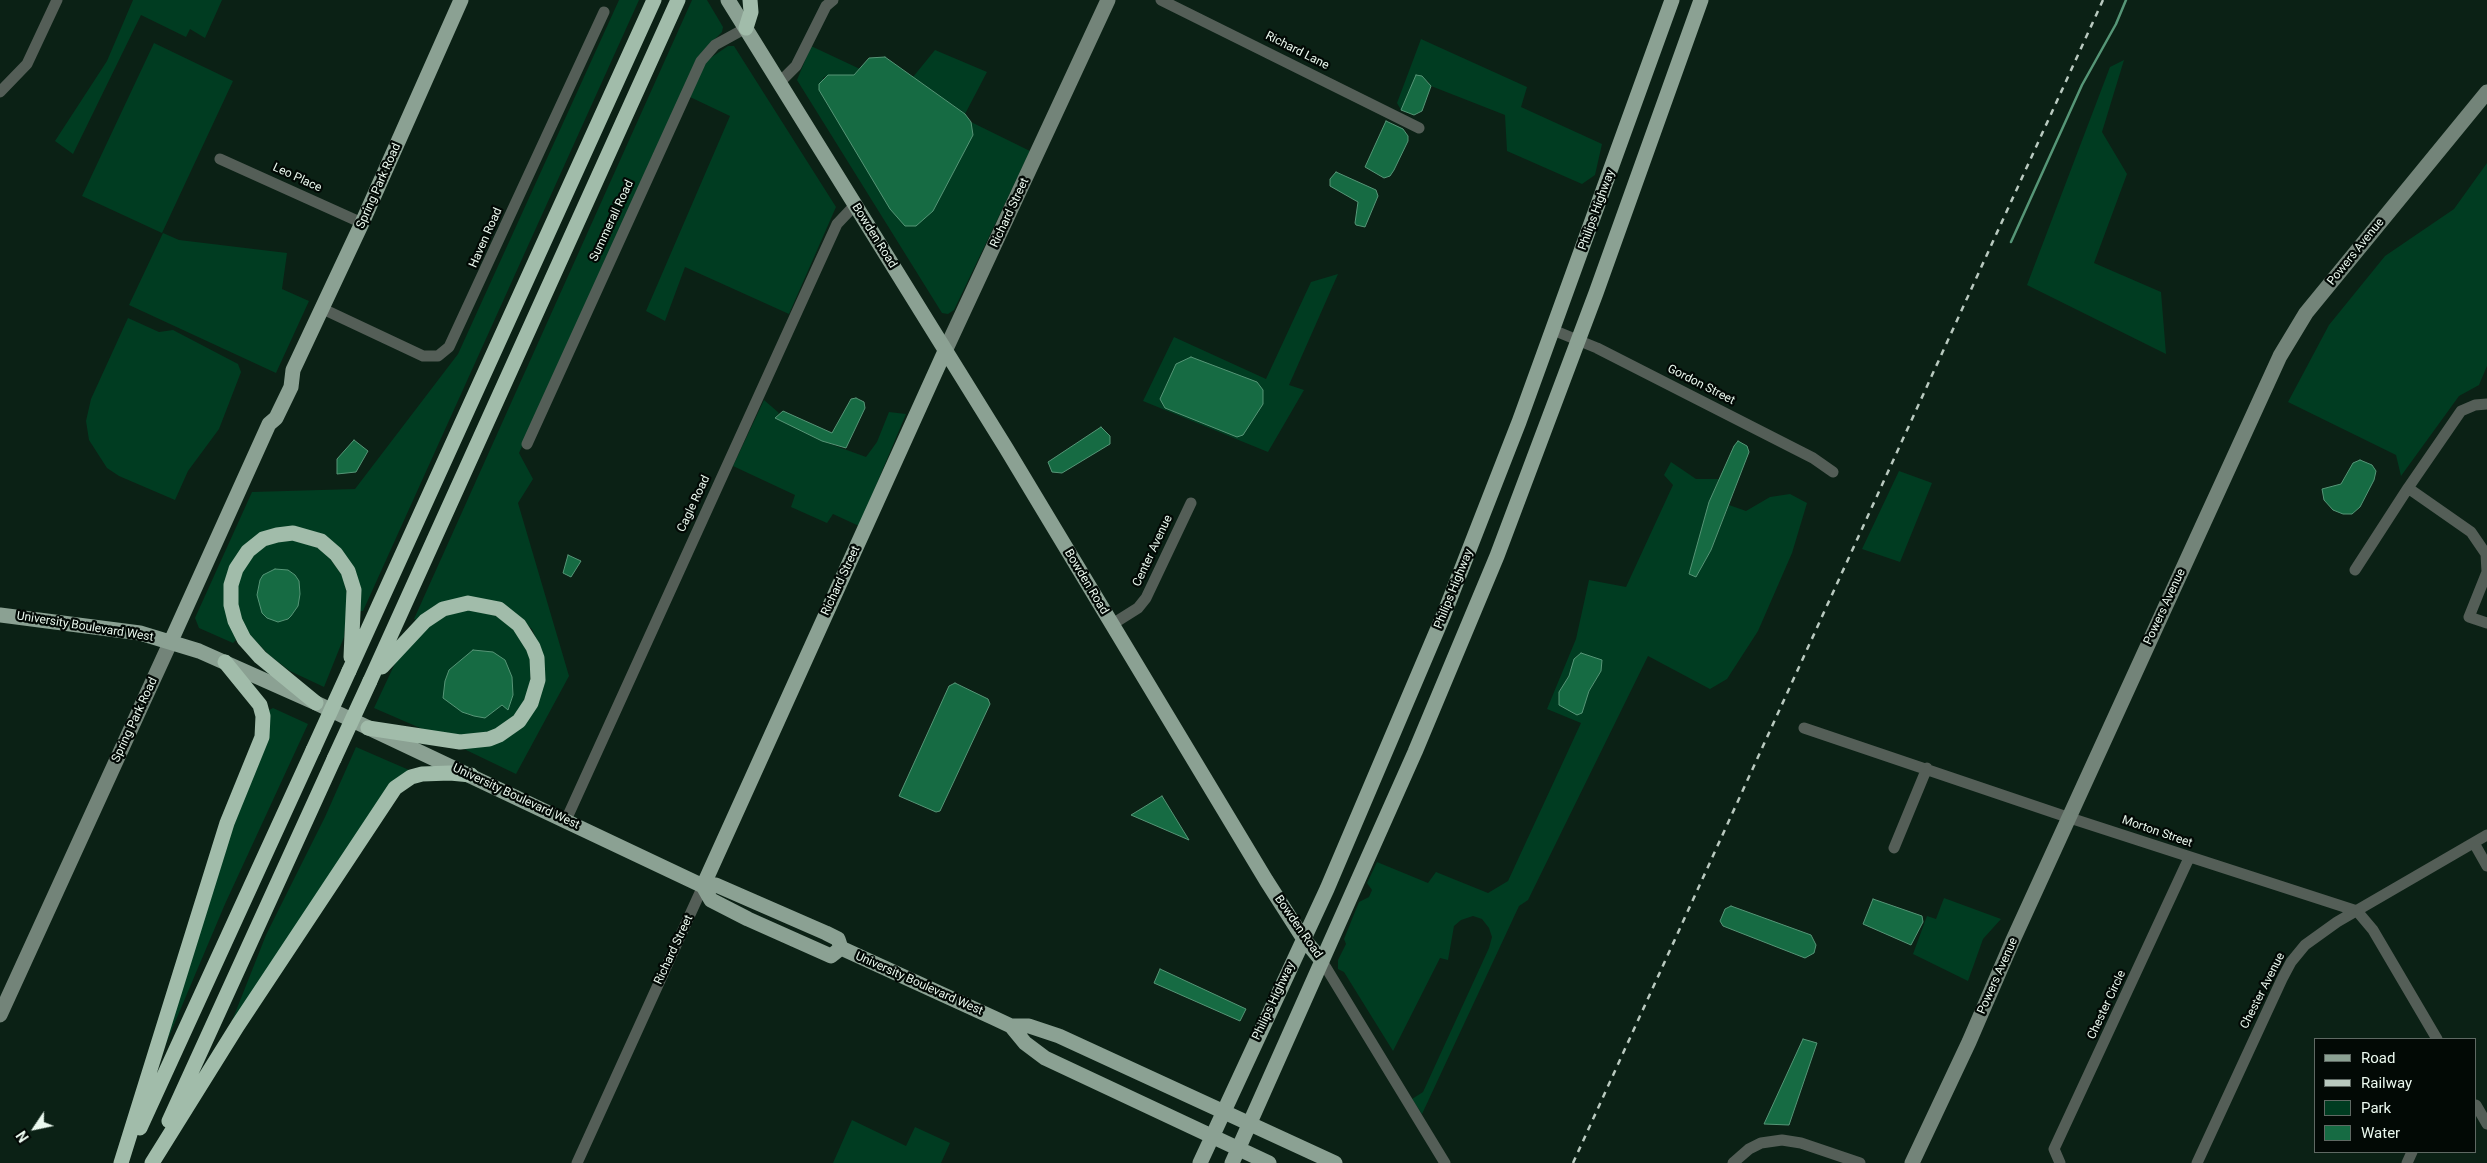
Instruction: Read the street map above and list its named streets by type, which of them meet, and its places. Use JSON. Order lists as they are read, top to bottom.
{
  "streets": {
    "main road": [
      "Spring Park Road",
      "Philips Highway",
      "Richard Street",
      "Bowden Road",
      "University Boulevard West"
    ],
    "street": [
      "Richard Lane",
      "Leo Place",
      "Summerall Road",
      "Haven Road",
      "Powers Avenue",
      "Gordon Street",
      "Cagle Road",
      "Center Avenue",
      "Morton Street",
      "Chester Avenue",
      "Chester Circle"
    ]
  },
  "crossings": [
    ["Leo Place", "Spring Park Road"],
    ["Spring Park Road", "Haven Road"],
    ["Spring Park Road", "University Boulevard West"],
    ["Philips Highway", "Bowden Road"],
    ["Philips Highway", "Gordon Street"],
    ["Philips Highway", "University Boulevard West"],
    ["Richard Street", "Bowden Road"],
    ["Richard Street", "University Boulevard West"],
    ["Summerall Road", "Bowden Road"],
    ["Bowden Road", "Cagle Road"],
    ["Bowden Road", "Center Avenue"],
    ["Powers Avenue", "Morton Street"],
    ["Cagle Road", "University Boulevard West"],
    ["Morton Street", "Chester Avenue"],
    ["Morton Street", "Chester Circle"]
  ],
  "legend": [
    "Road",
    "Railway",
    "Park",
    "Water"
  ],
  "north": "bottom left"
}
